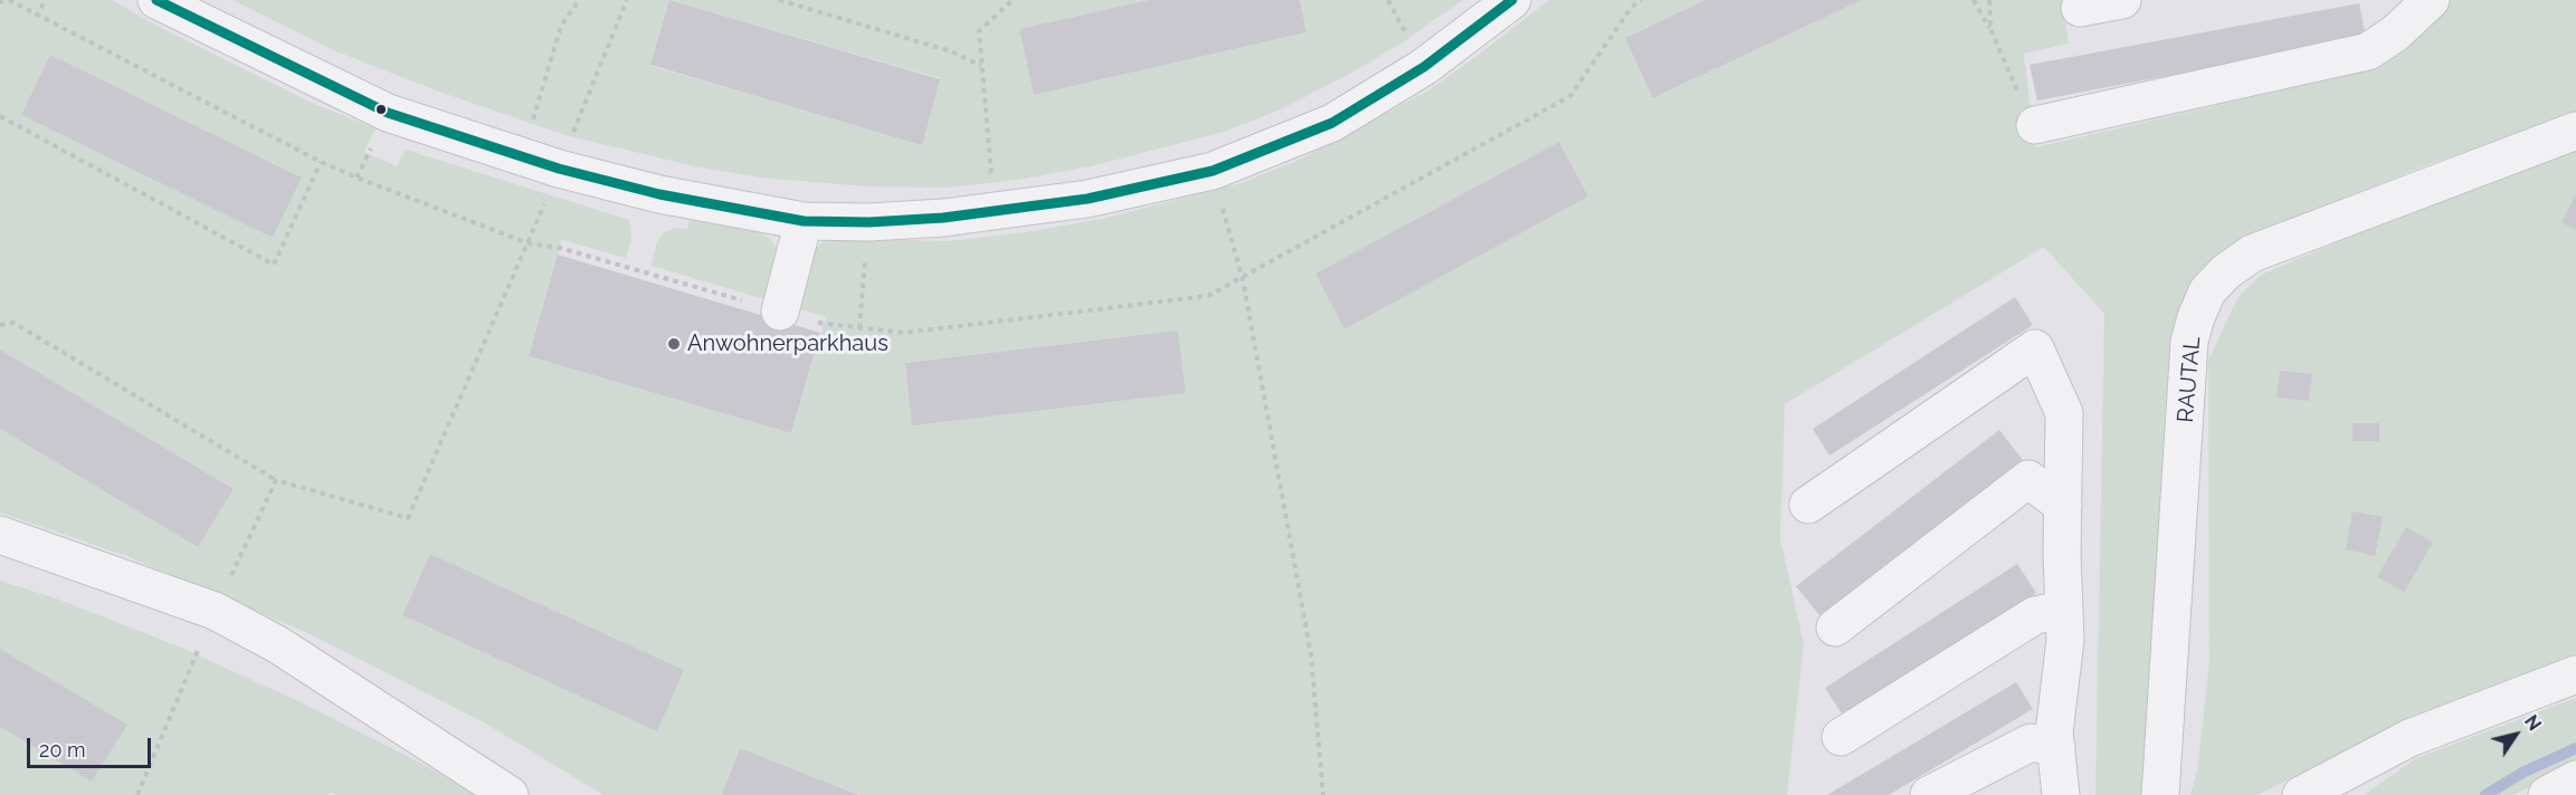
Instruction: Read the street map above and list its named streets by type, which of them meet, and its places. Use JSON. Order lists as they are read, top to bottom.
{
  "streets": {
    "street": ["RAUTAL"]
  },
  "places": ["Anwohnerparkhaus"],
  "scale_bar": "20 m",
  "north": "top right"
}
